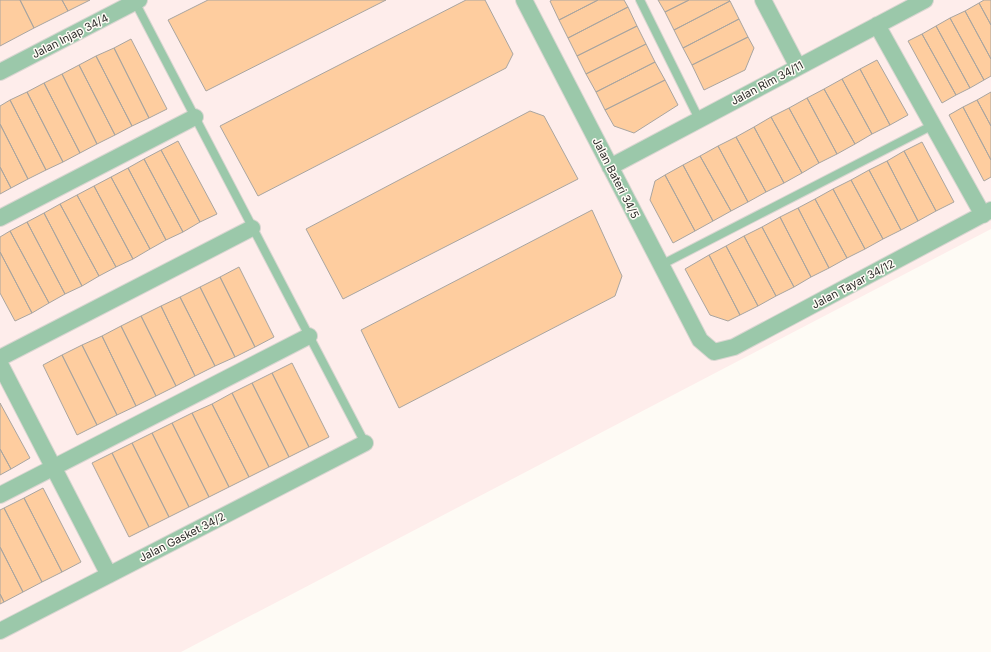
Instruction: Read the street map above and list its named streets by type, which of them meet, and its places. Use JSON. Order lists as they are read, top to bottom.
{
  "streets": {
    "street": [
      "Jalan Injap 34/4",
      "Jalan Rim 34/11",
      "Jalan Bateri 34/5",
      "Jalan Tayar 34/12",
      "Jalan Gasket 34/2"
    ]
  },
  "crossings": [
    ["Jalan Rim 34/11", "Jalan Bateri 34/5"],
    ["Jalan Bateri 34/5", "Jalan Tayar 34/12"]
  ]
}
